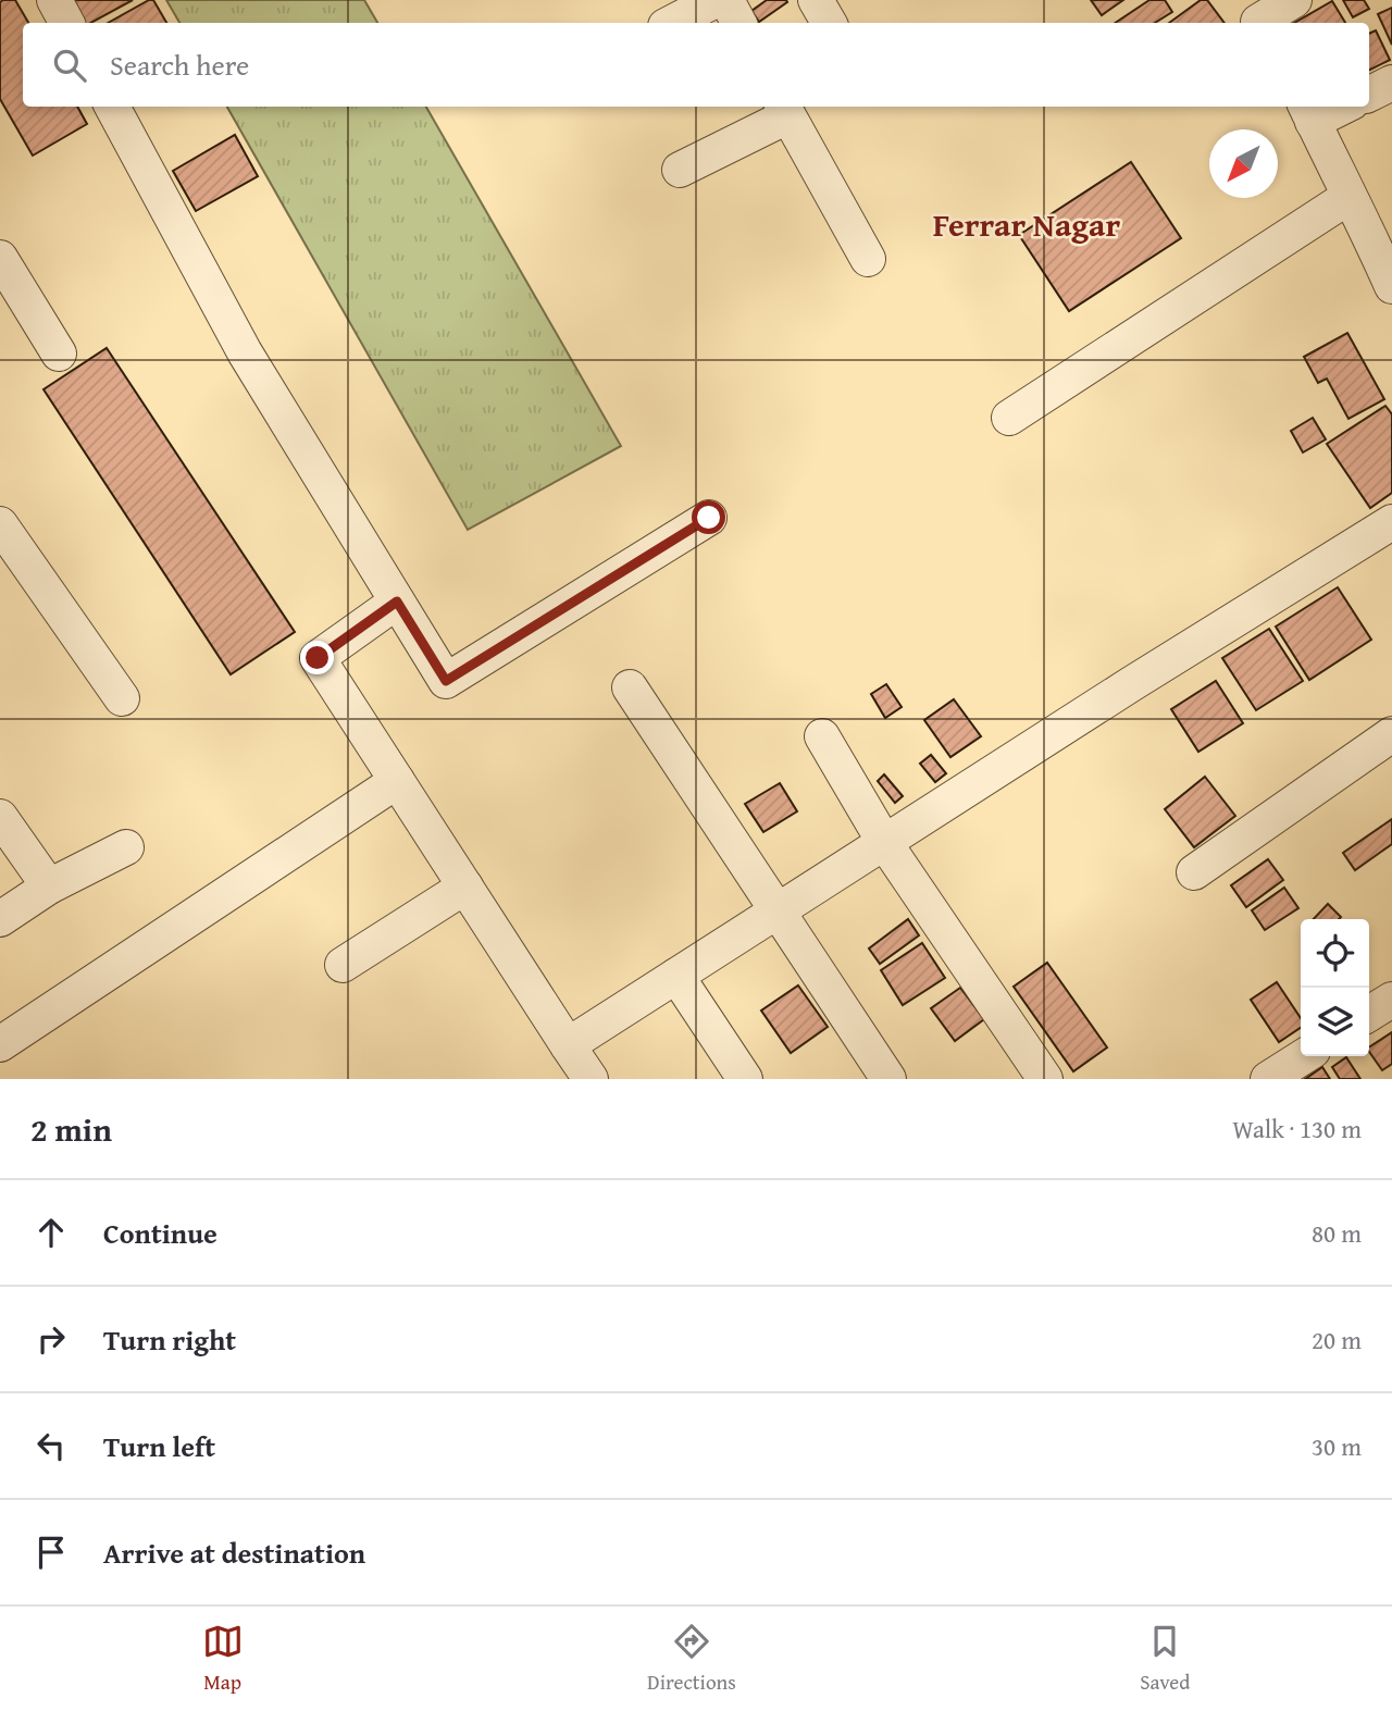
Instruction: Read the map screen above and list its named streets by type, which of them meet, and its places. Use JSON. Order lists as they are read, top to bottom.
{
  "districts": ["Ferrar Nagar"],
  "north": "bottom left",
  "page": {
    "search": "Search here",
    "heading": ["2 min", "Walk · 130 m"],
    "list": [
      ["Continue", "80 m"],
      ["Turn right", "20 m"],
      ["Turn left", "30 m"],
      "Arrive at destination"
    ],
    "nav": ["Map", "Directions", "Saved"]
  }
}
